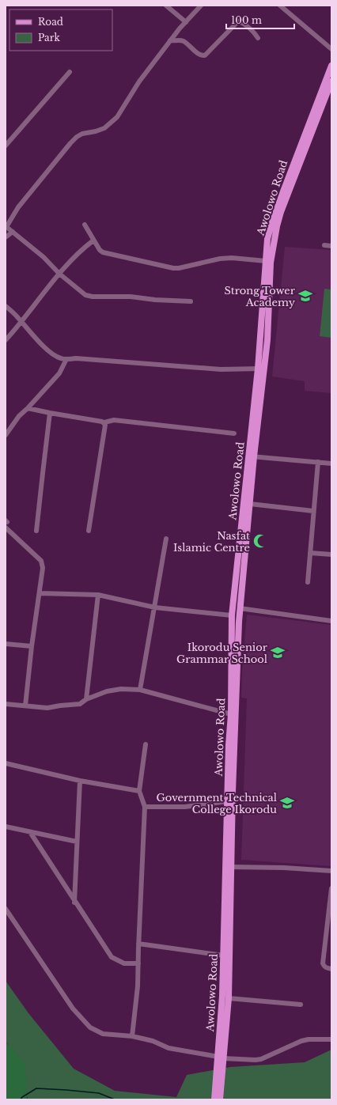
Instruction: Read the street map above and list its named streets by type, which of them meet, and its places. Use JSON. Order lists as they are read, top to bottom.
{
  "streets": {
    "main road": ["Awolowo Road"]
  },
  "places": {
    "school or university": ["Strong Tower Academy", "Ikorodu Senior Grammar School", "Government Technical College Ikorodu"],
    "mosque": ["Nasfat Islamic Centre"]
  },
  "legend": ["Road", "Park"],
  "scale_bar": "100 m"
}
